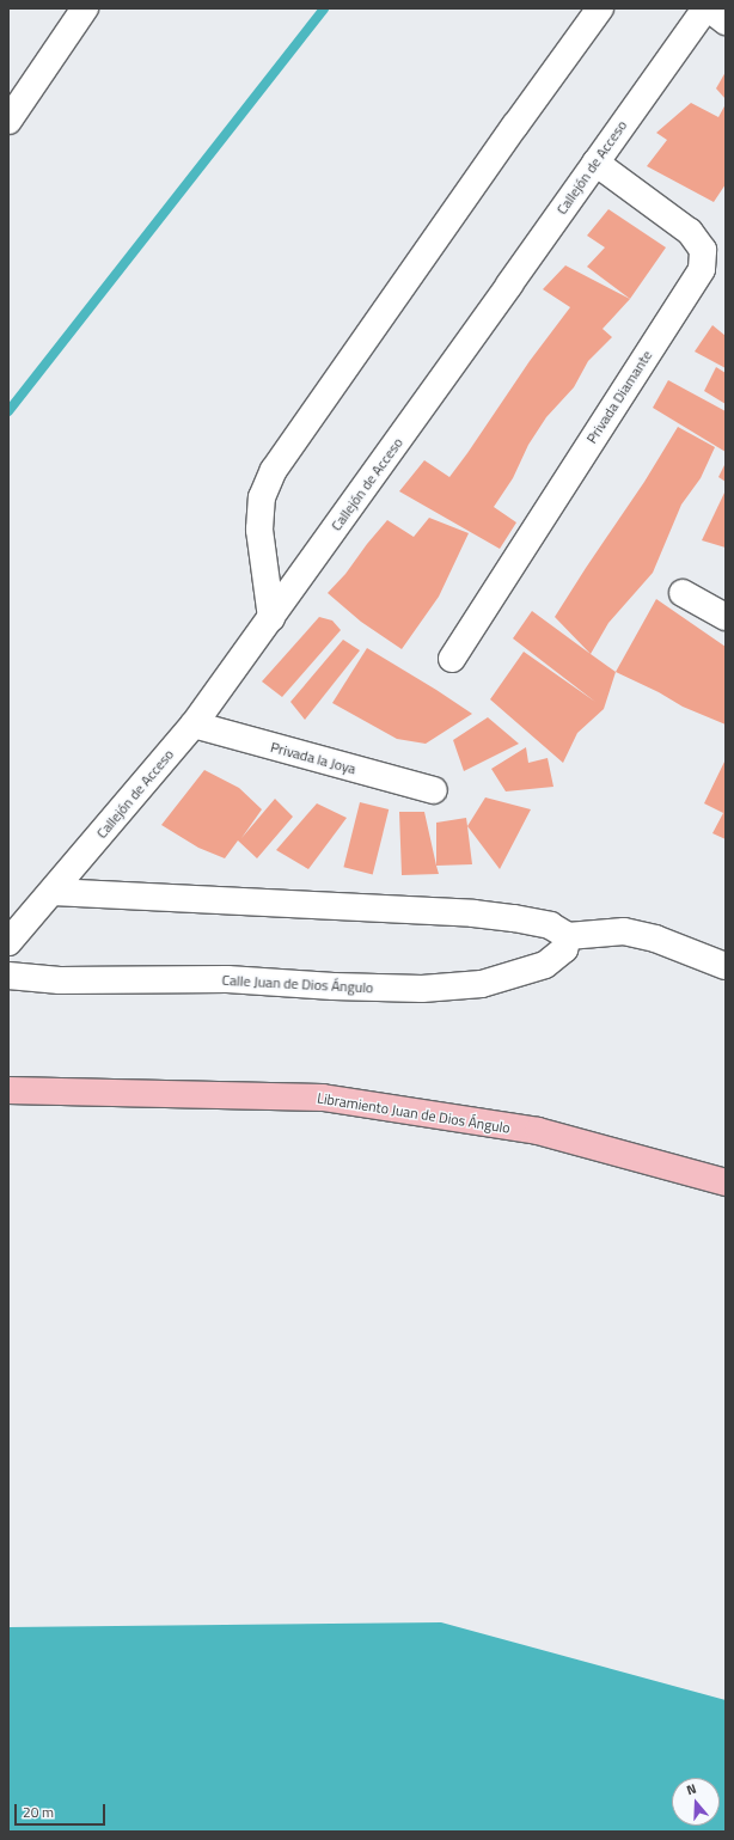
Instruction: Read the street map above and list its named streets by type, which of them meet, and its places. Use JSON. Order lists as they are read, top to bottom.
{
  "streets": {
    "highway": ["Libramiento Juan de Dios Ángulo"],
    "street": [
      "Callejón de Acceso",
      "Privada Diamante",
      "Privada la Joya",
      "Calle Juan de Dios Ángulo"
    ]
  },
  "crossings": [
    ["Callejón de Acceso", "Privada Diamante"],
    ["Callejón de Acceso", "Privada la Joya"]
  ],
  "scale_bar": "20 m",
  "north": "top"
}
